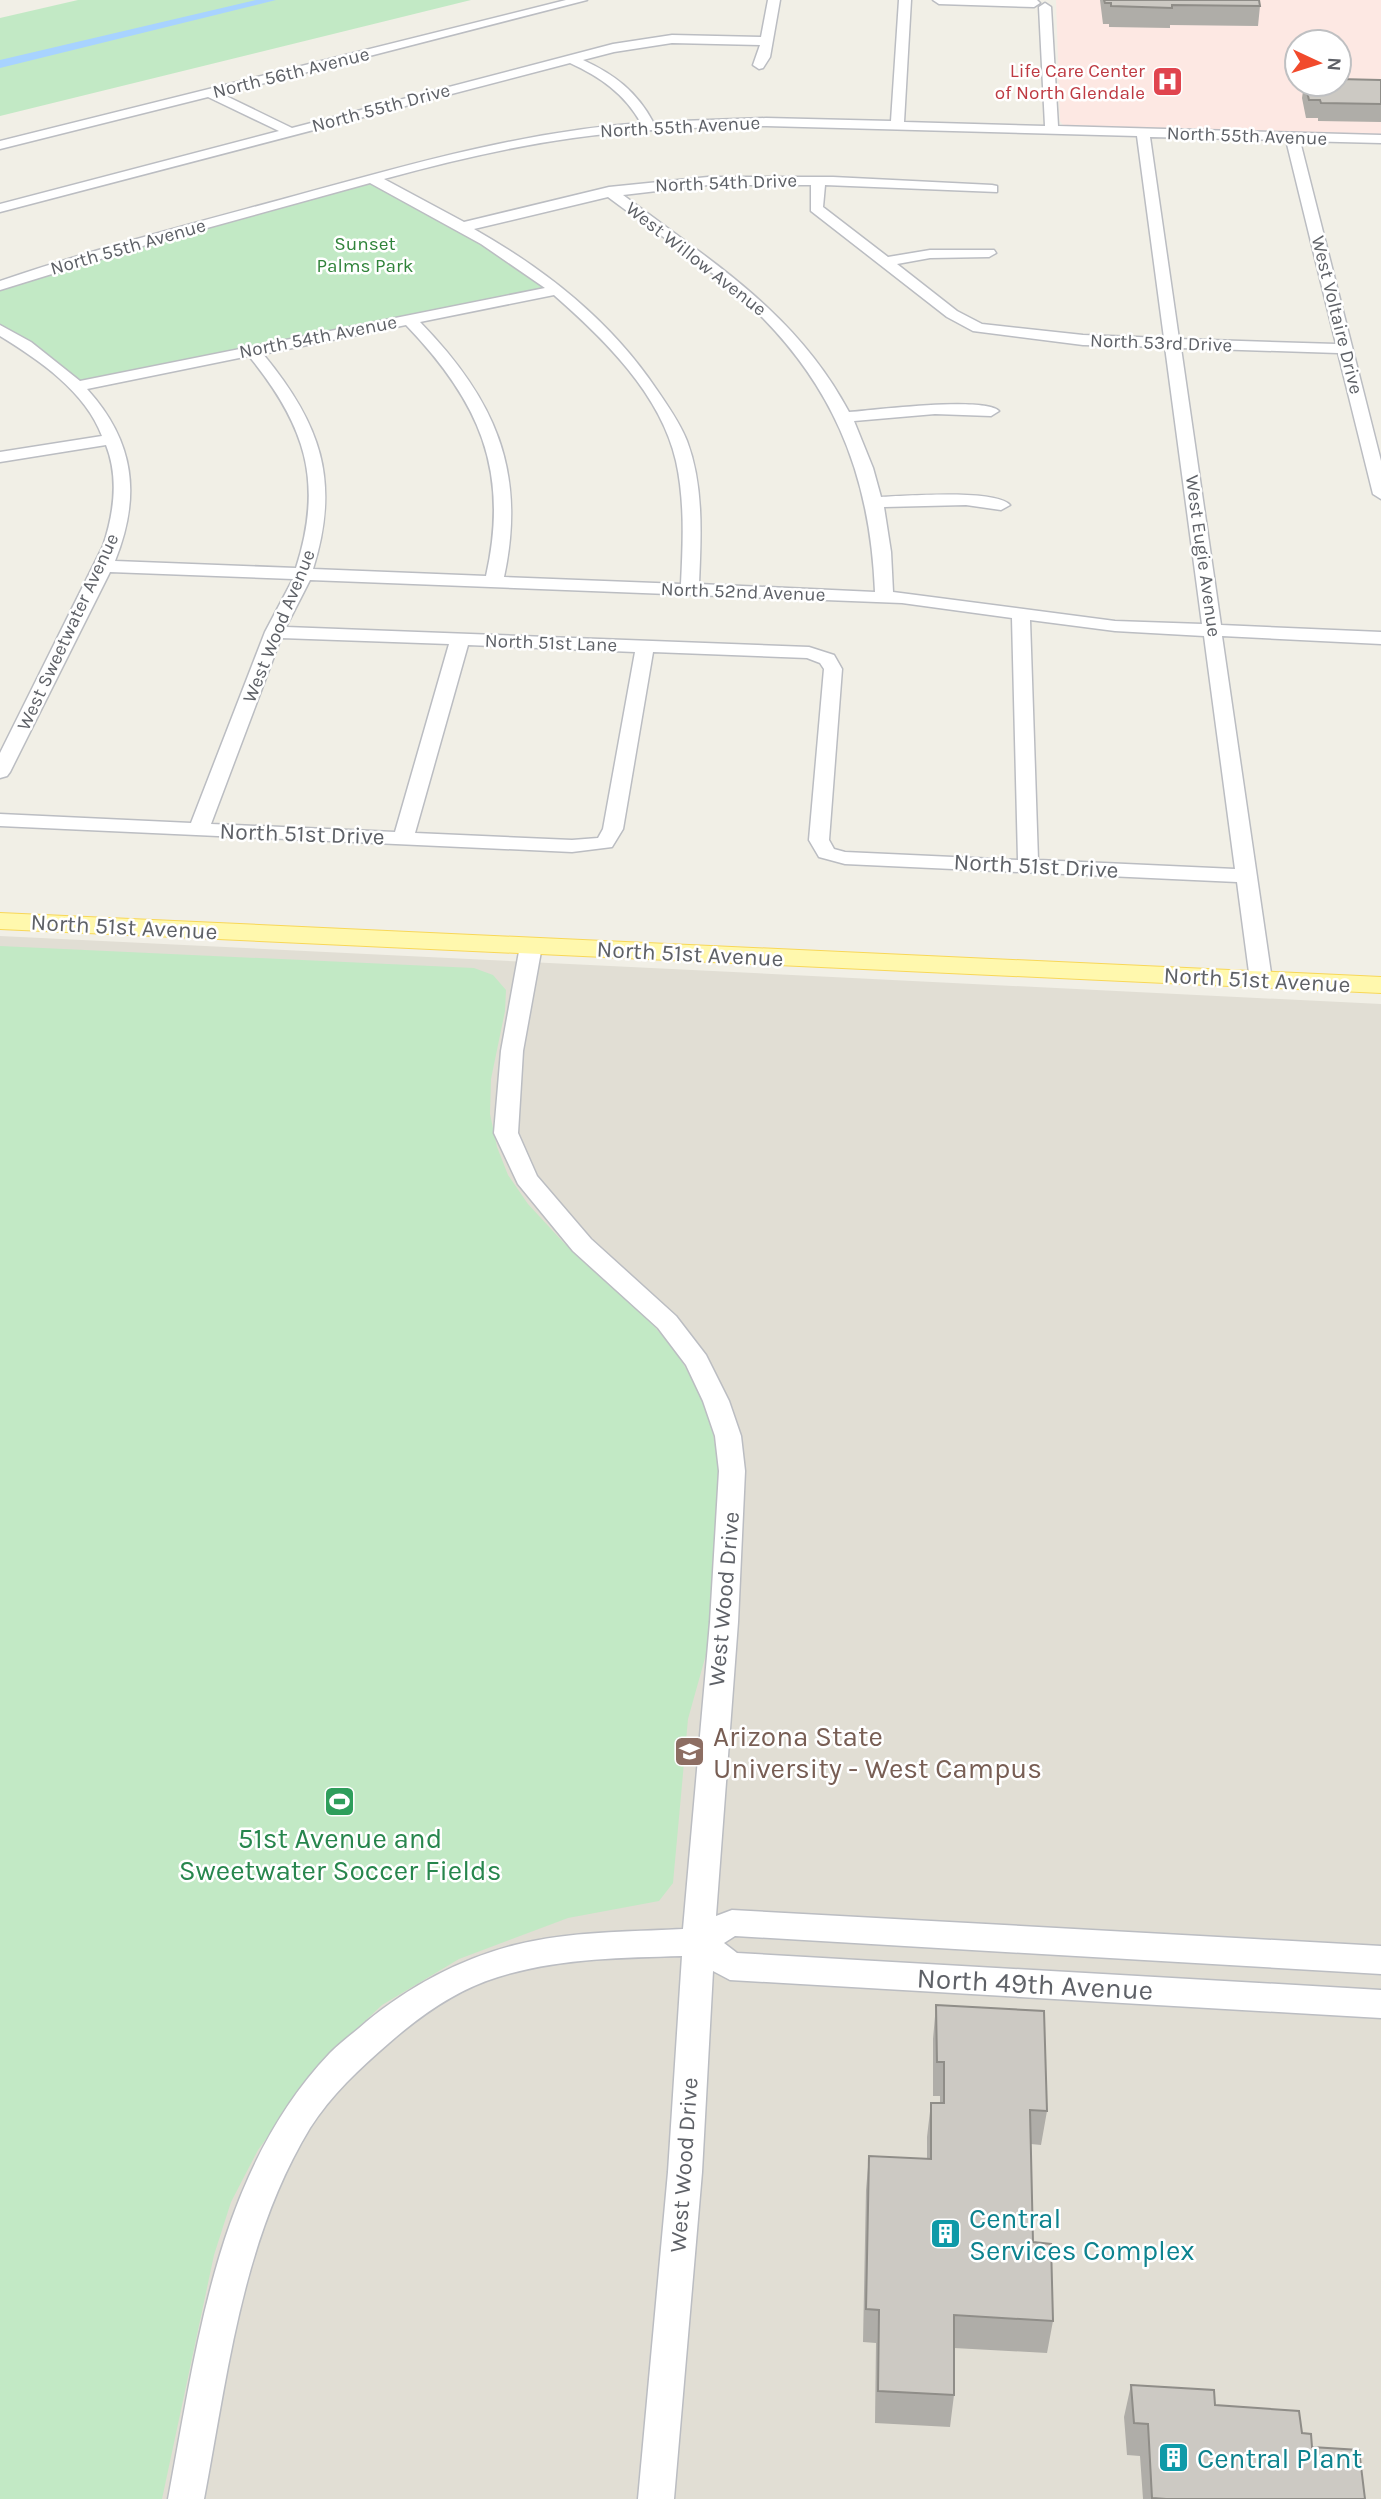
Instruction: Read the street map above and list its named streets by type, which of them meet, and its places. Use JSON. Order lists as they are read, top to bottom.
{
  "streets": {
    "main road": ["North 51st Avenue"],
    "street": [
      "North 56th Avenue",
      "North 55th Drive",
      "North 55th Avenue",
      "North 54th Drive",
      "West Willow Avenue",
      "West Voltaire Drive",
      "North 54th Avenue",
      "North 53rd Drive",
      "West Eugie Avenue",
      "North 52nd Avenue",
      "West Wood Avenue",
      "West Sweetwater Avenue",
      "North 51st Lane",
      "North 51st Drive",
      "West Wood Drive",
      "North 49th Avenue"
    ]
  },
  "crossings": [
    ["North 55th Avenue", "West Voltaire Drive"],
    ["North 55th Avenue", "West Eugie Avenue"],
    ["North 54th Drive", "West Willow Avenue"],
    ["West Willow Avenue", "North 52nd Avenue"],
    ["West Voltaire Drive", "North 53rd Drive"],
    ["North 54th Avenue", "West Wood Avenue"],
    ["North 54th Avenue", "West Sweetwater Avenue"],
    ["North 53rd Drive", "West Eugie Avenue"],
    ["West Eugie Avenue", "North 52nd Avenue"],
    ["West Eugie Avenue", "North 51st Drive"],
    ["West Eugie Avenue", "North 51st Avenue"],
    ["North 52nd Avenue", "West Wood Avenue"],
    ["North 52nd Avenue", "West Sweetwater Avenue"],
    ["West Wood Avenue", "North 51st Lane"],
    ["West Wood Avenue", "North 51st Drive"],
    ["North 51st Lane", "North 51st Drive"],
    ["North 51st Avenue", "West Wood Drive"],
    ["West Wood Drive", "North 49th Avenue"]
  ],
  "parks": ["Sunset Palms Park"],
  "places": {
    "hospital": ["Life Care Center of North Glendale"],
    "school or university": ["Arizona State University - West Campus"],
    "sports": ["51st Avenue and Sweetwater Soccer Fields"],
    "building": ["Central Services Complex", "Central Plant"]
  },
  "north": "right"
}
